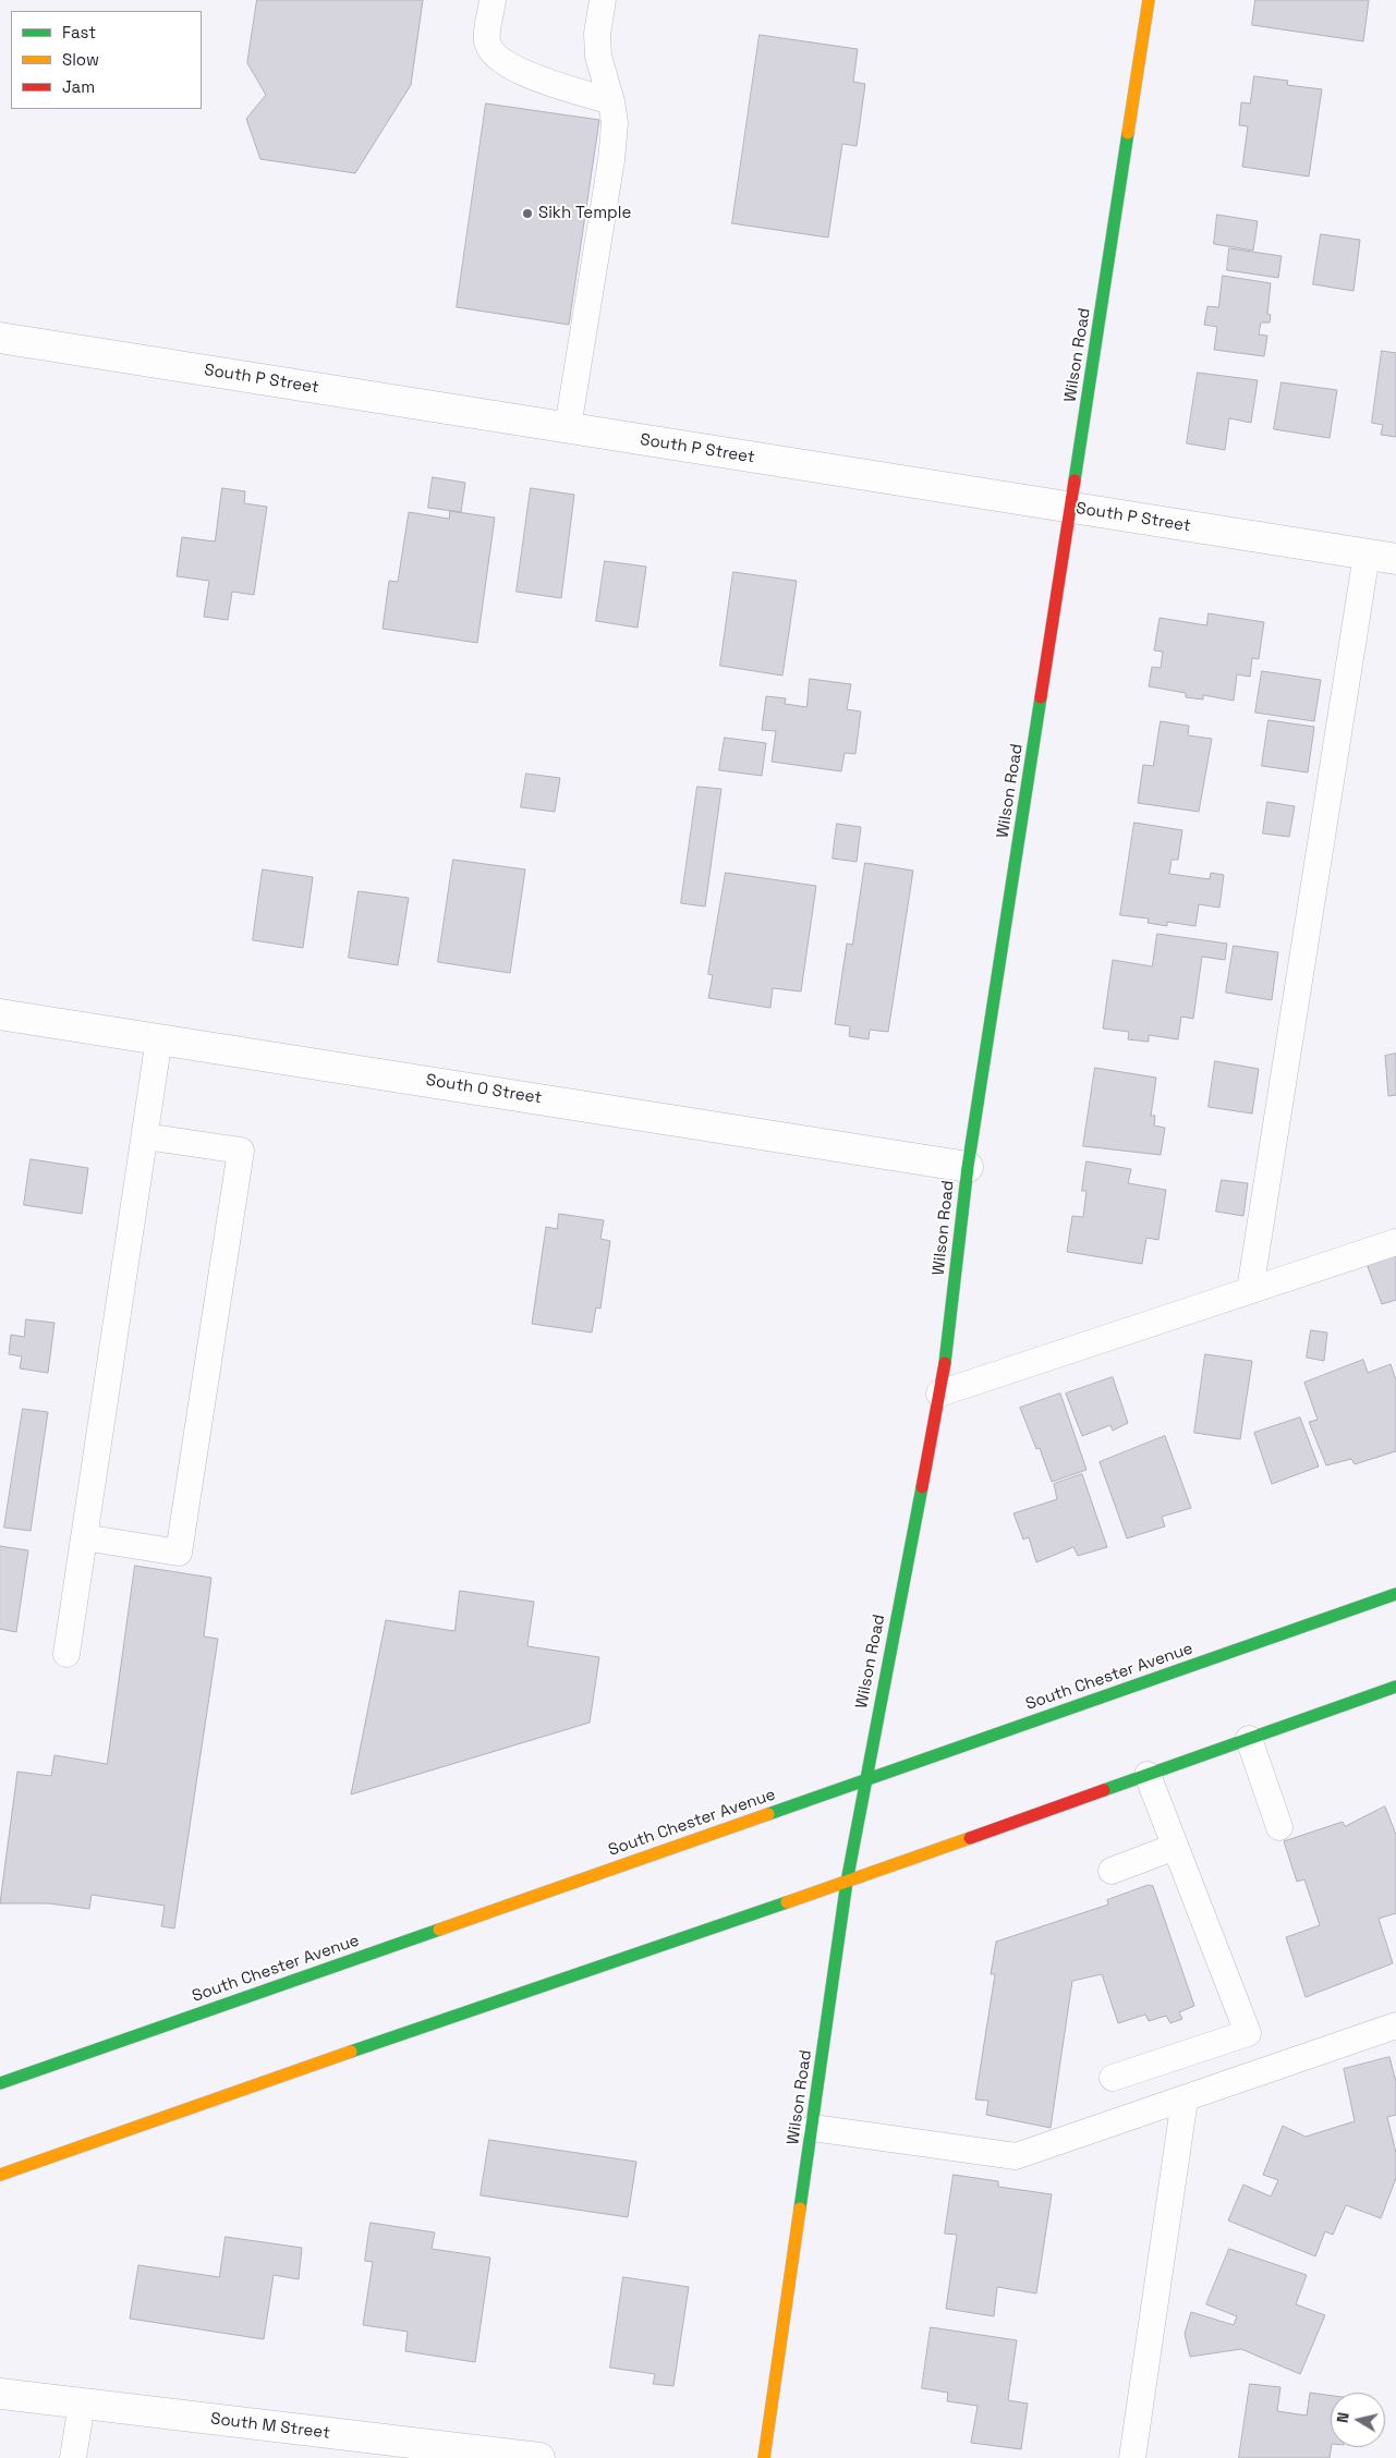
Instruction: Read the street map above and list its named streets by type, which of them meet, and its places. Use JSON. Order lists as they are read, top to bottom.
{
  "streets": {
    "main road": ["Wilson Road", "South Chester Avenue"],
    "street": ["South P Street", "South O Street", "South M Street"]
  },
  "crossings": [
    ["Wilson Road", "South P Street"],
    ["Wilson Road", "South O Street"],
    ["Wilson Road", "South Chester Avenue"]
  ],
  "places": ["Sikh Temple"],
  "legend": ["Fast", "Slow", "Jam"],
  "north": "left"
}
